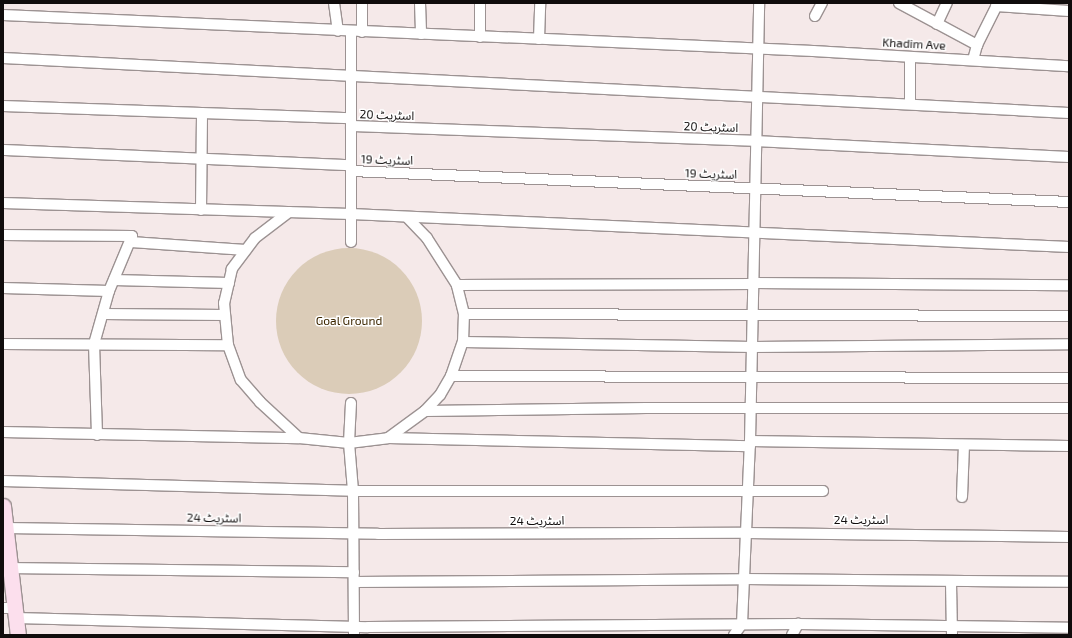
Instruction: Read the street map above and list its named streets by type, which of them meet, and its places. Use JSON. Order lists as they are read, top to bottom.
{
  "streets": {
    "street": [
      "Khadim Ave",
      "اسٹریٹ 20",
      "اسٹریٹ 19",
      "اسٹریٹ 24"
    ]
  },
  "parks": ["Goal Ground"]
}
